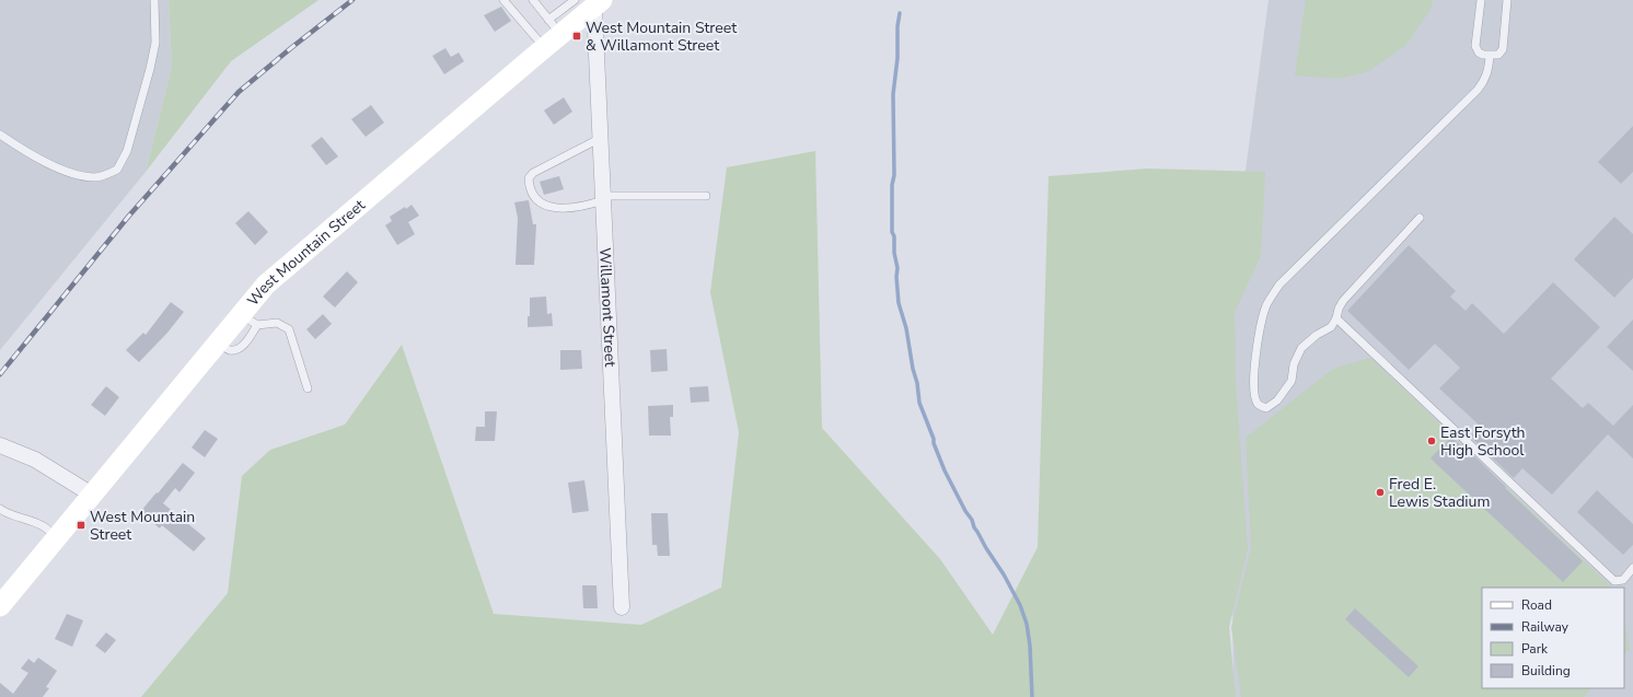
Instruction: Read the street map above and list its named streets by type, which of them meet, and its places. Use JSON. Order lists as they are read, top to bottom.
{
  "streets": {
    "main road": ["West Mountain Street"],
    "street": ["Willamont Street"]
  },
  "crossings": [
    ["West Mountain Street", "Willamont Street"]
  ],
  "places": {
    "transit": ["West Mountain Street & Willamont Street", "West Mountain Street"],
    "other": ["East Forsyth High School", "Fred E. Lewis Stadium"]
  },
  "legend": [
    "Road",
    "Railway",
    "Park",
    "Building"
  ]
}
